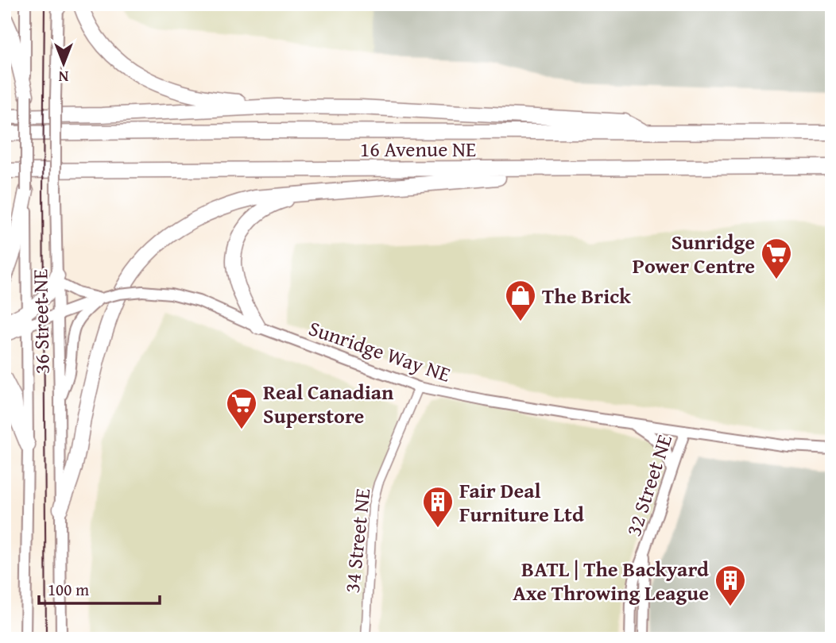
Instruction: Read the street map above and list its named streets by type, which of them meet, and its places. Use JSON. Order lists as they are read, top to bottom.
{
  "streets": {
    "highway": ["16 Avenue NE"],
    "main road": ["36 Street NE", "Sunridge Way NE", "32 Street NE"],
    "street": ["34 Street NE"]
  },
  "crossings": [
    ["36 Street NE", "Sunridge Way NE"],
    ["Sunridge Way NE", "32 Street NE"],
    ["Sunridge Way NE", "34 Street NE"]
  ],
  "places": {
    "supermarket": ["Sunridge Power Centre", "Real Canadian Superstore"],
    "shop": ["The Brick"],
    "building": ["Fair Deal Furniture Ltd", "BATL | The Backyard Axe Throwing League"]
  },
  "scale_bar": "100 m",
  "north": "bottom"
}
